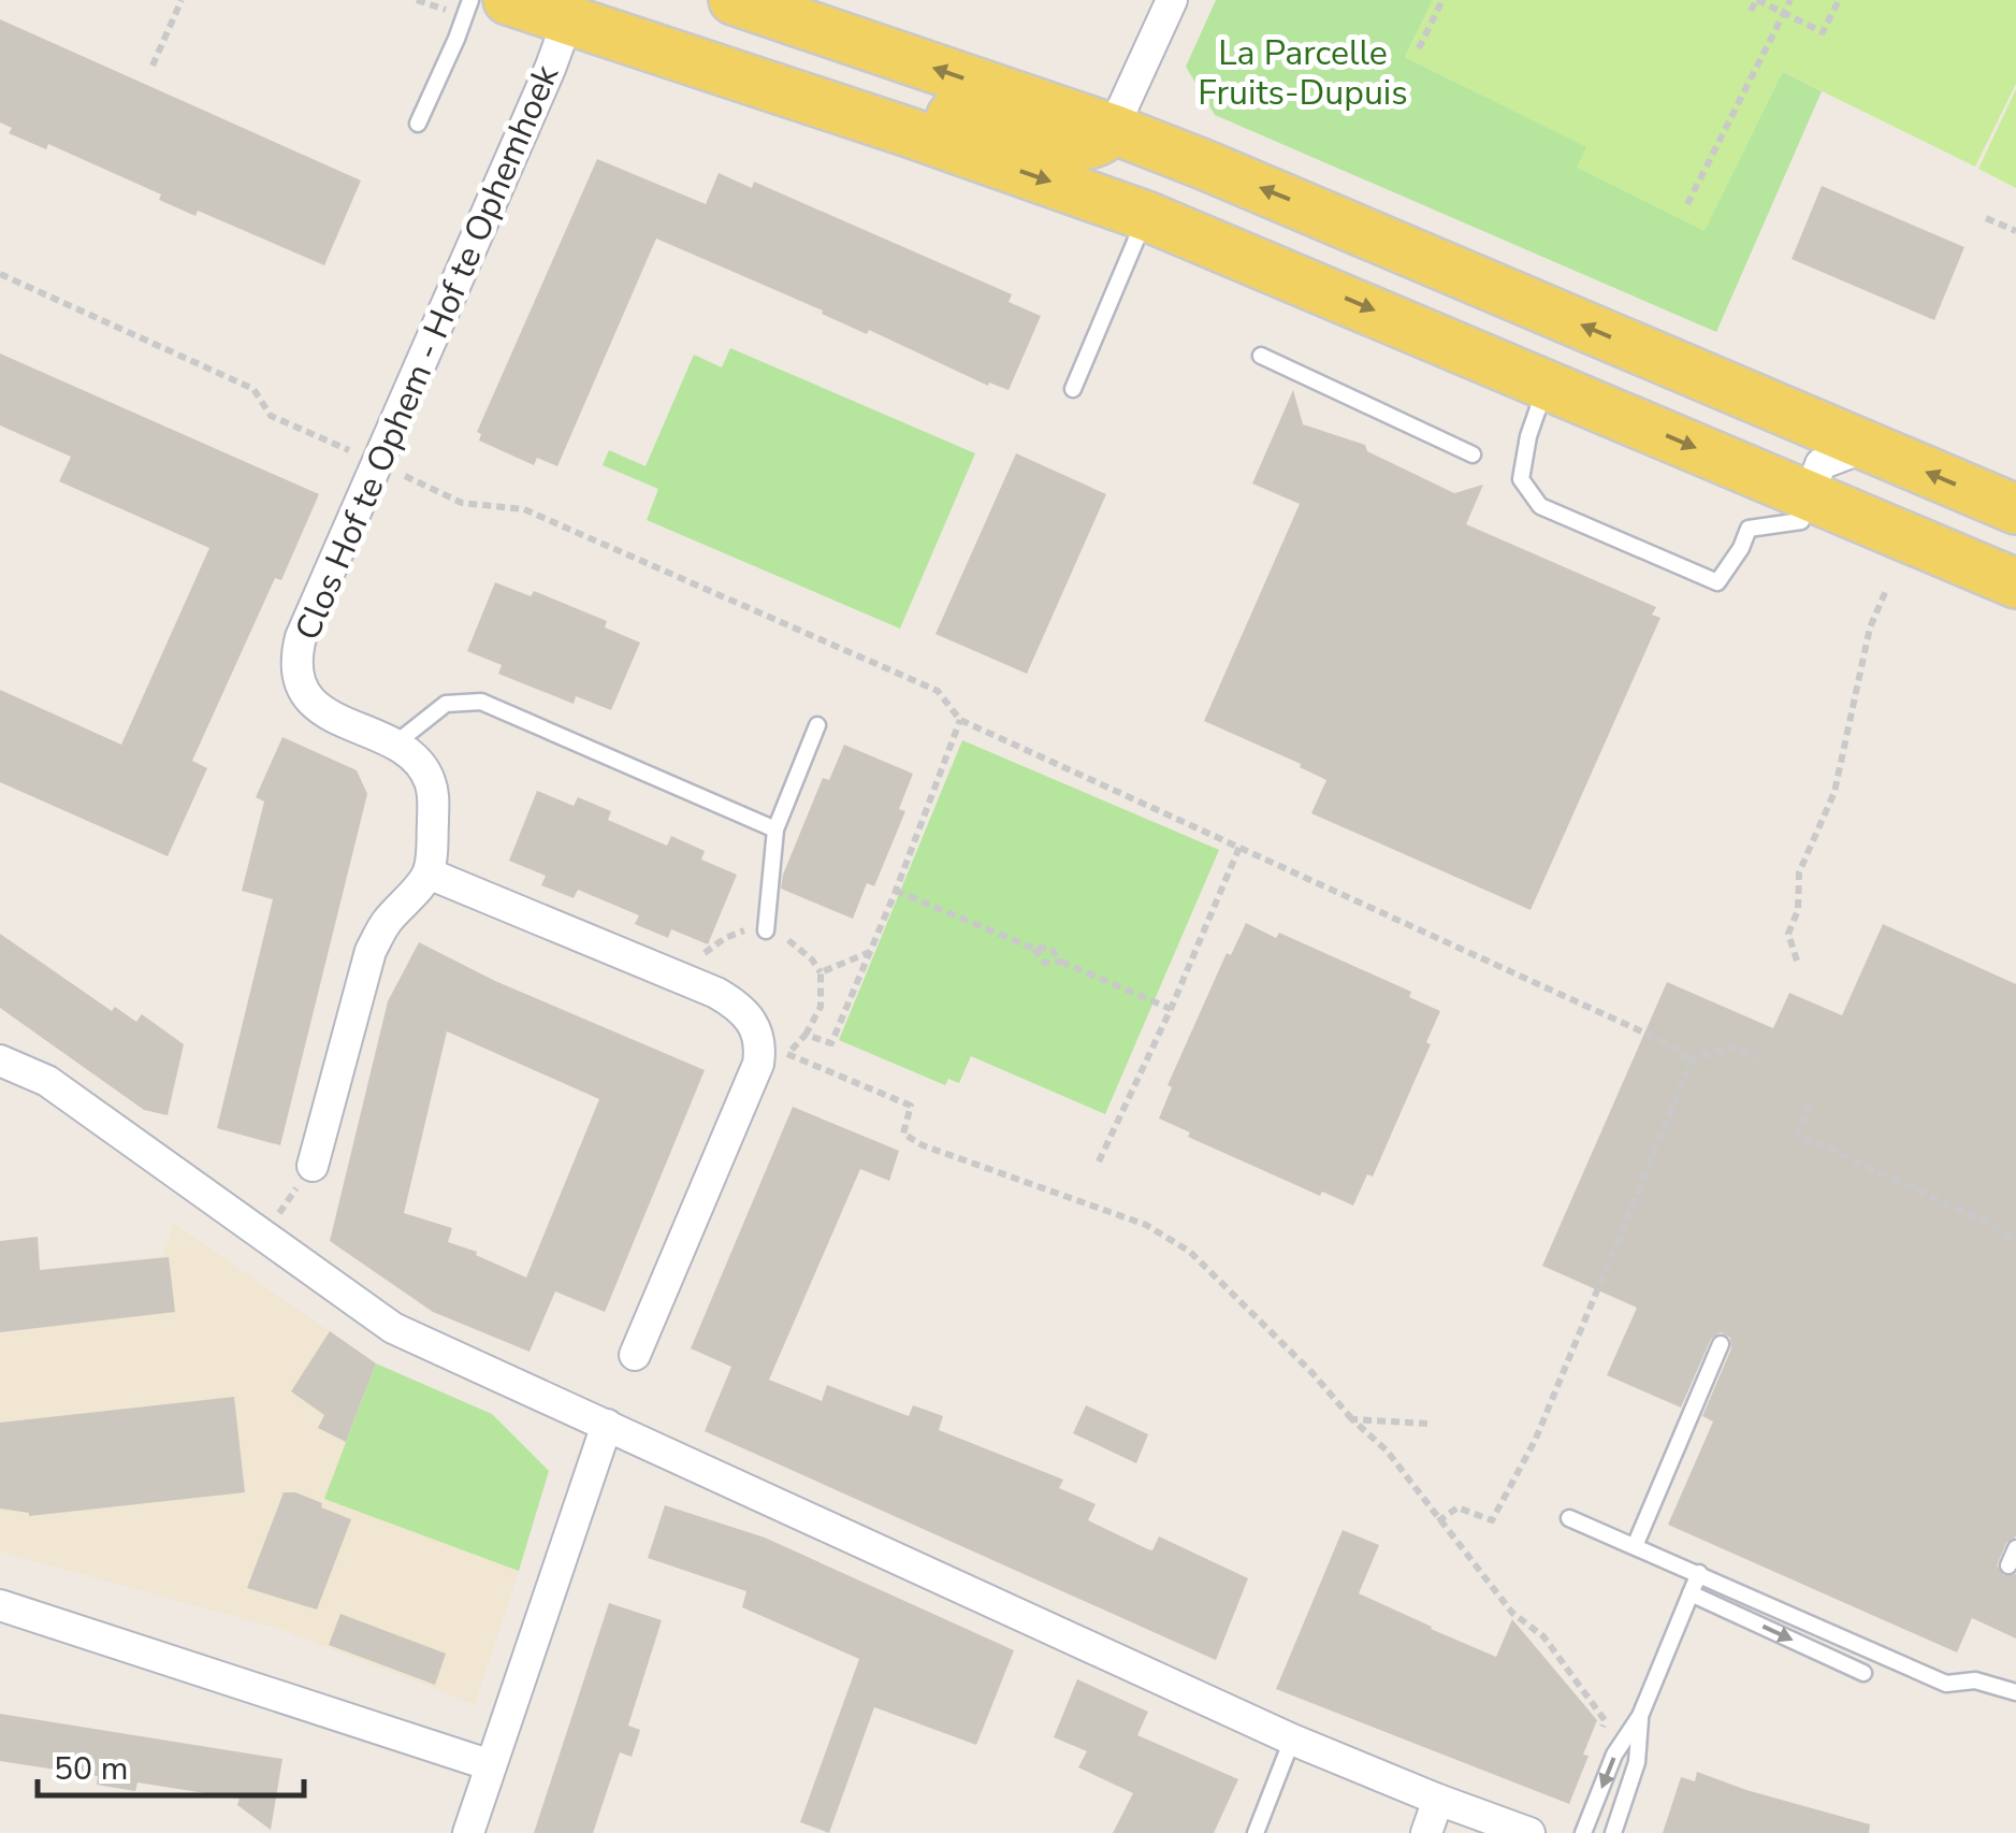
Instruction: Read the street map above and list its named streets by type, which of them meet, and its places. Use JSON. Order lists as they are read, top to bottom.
{
  "streets": {
    "street": ["Clos Hof te Ophem - Hof te Ophemhoek"]
  },
  "parks": ["La Parcelle Fruits-Dupuis"],
  "scale_bar": "50 m"
}
